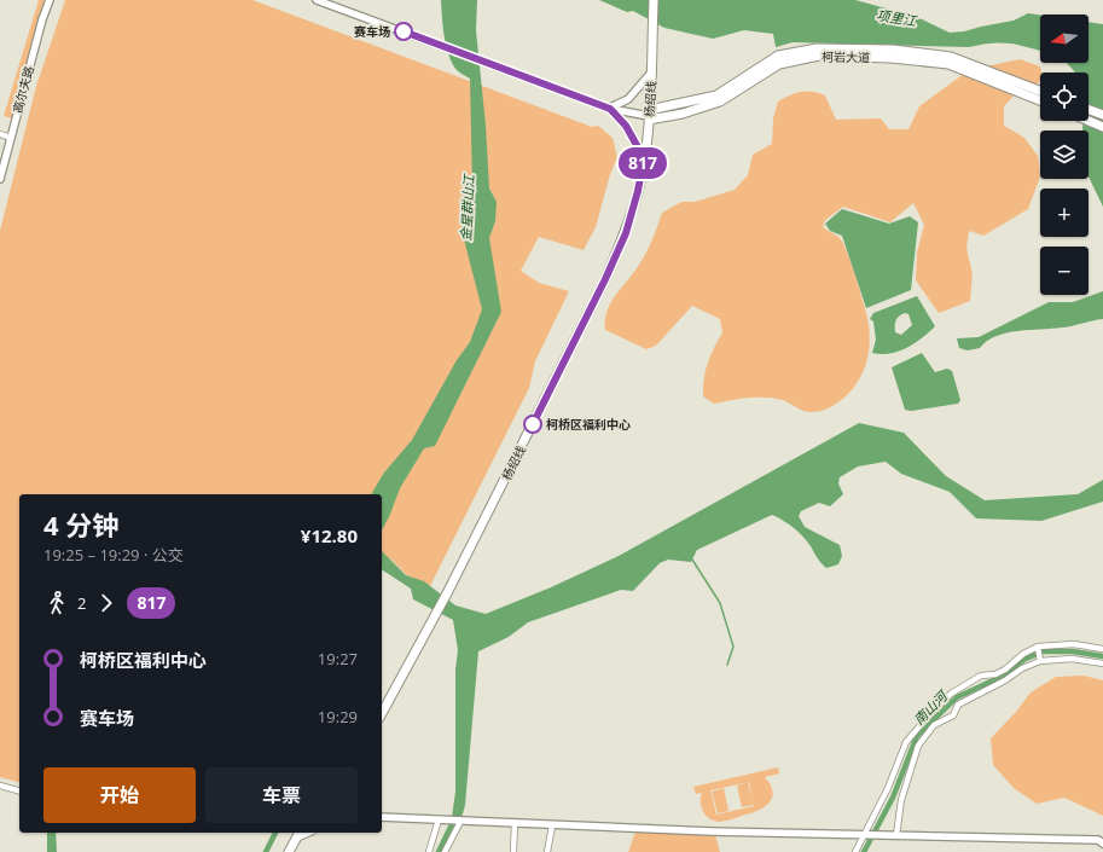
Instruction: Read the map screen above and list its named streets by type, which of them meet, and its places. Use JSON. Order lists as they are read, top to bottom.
{
  "streets": {
    "main road": ["柯岩大道", "杨绍线"],
    "street": ["高尔夫路"]
  },
  "crossings": [
    ["柯岩大道", "杨绍线"]
  ],
  "water": ["项里江", "金星群山江", "南山河"],
  "places": ["赛车场", "柯桥区福利中心"],
  "lines": ["bus line 817"],
  "north": "left",
  "page": {
    "on_map": "817",
    "map_buttons": ["+", "−"],
    "heading": ["4 分钟", "19:25 – 19:29 · 公交", "¥12.80"],
    "legs": ["2", "817"],
    "list": [
      {
        "name": "柯桥区福利中心",
        "value": "19:27"
      },
      {
        "name": "赛车场",
        "value": "19:29"
      }
    ],
    "buttons": ["开始", "车票"]
  }
}
